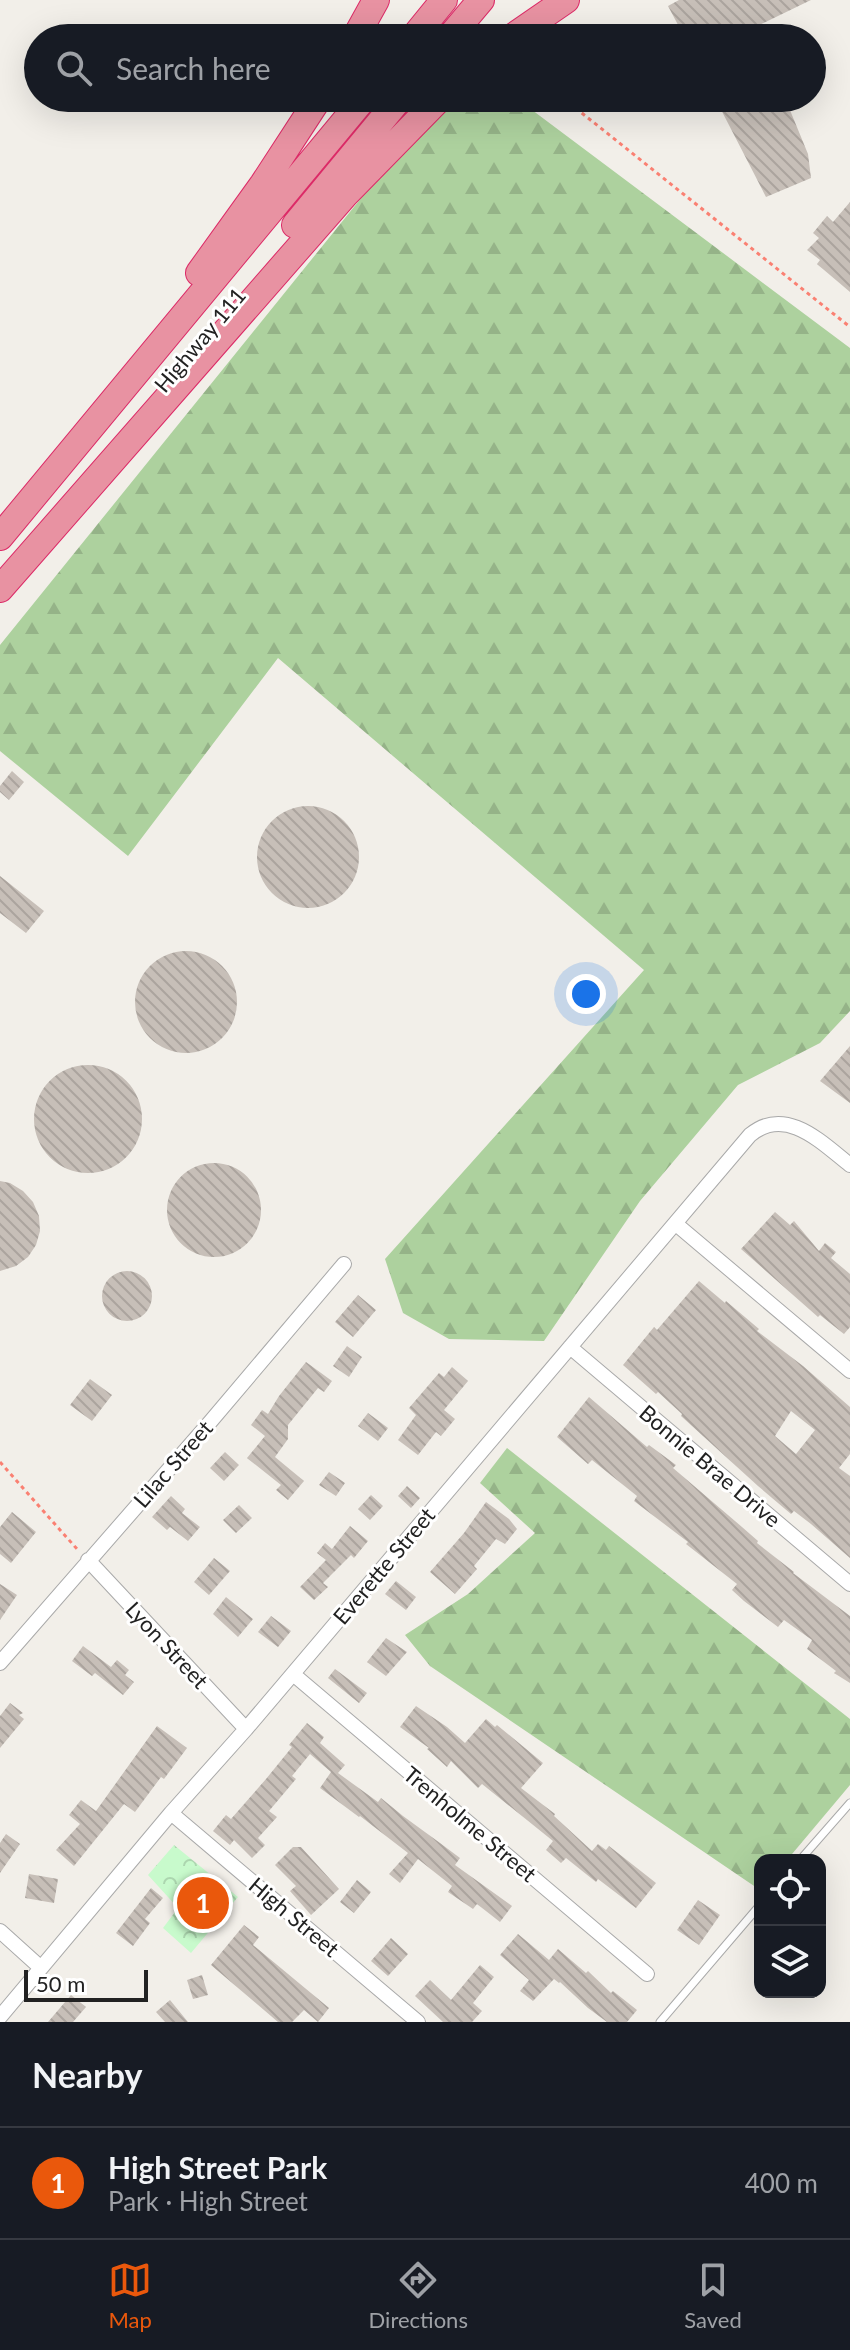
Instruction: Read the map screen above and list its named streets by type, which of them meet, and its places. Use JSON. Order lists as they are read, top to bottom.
{
  "streets": {
    "highway": ["Highway 111"],
    "street": [
      "Lilac Street",
      "Bonnie Brae Drive",
      "Everette Street",
      "Lyon Street",
      "Trenholme Street",
      "High Street"
    ]
  },
  "crossings": [
    ["Lilac Street", "Lyon Street"],
    ["Bonnie Brae Drive", "Everette Street"],
    ["Everette Street", "Lyon Street"],
    ["Everette Street", "Trenholme Street"],
    ["Everette Street", "High Street"]
  ],
  "scale_bar": "50 m",
  "page": {
    "search": "Search here",
    "pins": "1",
    "scale": "50 m",
    "heading": "Nearby",
    "list": [
      {
        "mark": "1",
        "name": "High Street Park",
        "note": "Park · High Street",
        "value": "400 m"
      }
    ],
    "nav": ["Map", "Directions", "Saved"]
  }
}
